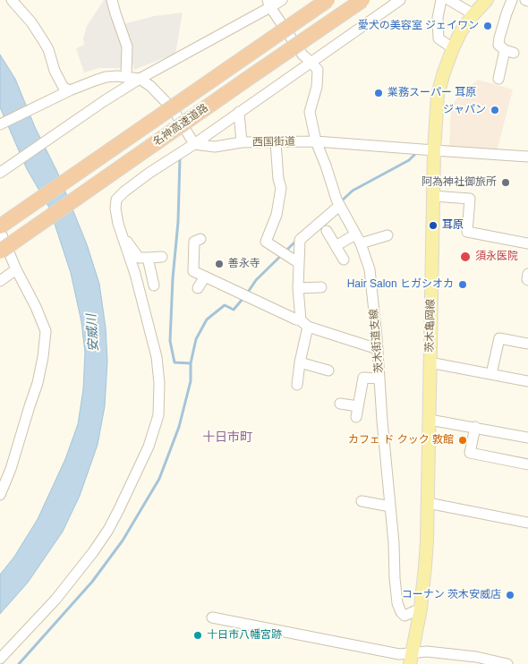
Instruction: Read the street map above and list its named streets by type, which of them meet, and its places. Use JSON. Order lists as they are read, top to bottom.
{
  "streets": {
    "highway": ["名神高速道路"],
    "main road": ["茨木亀岡線"],
    "street": ["西国街道", "茨木街道支線"]
  },
  "crossings": [
    ["西国街道", "茨木亀岡線"],
    ["西国街道", "茨木街道支線"],
    ["茨木亀岡線", "茨木街道支線"]
  ],
  "districts": ["十日市町"],
  "water": ["安威川"],
  "places": [
    "愛犬の美容室 ジェイワン",
    "業務スーパー 耳原",
    "ジャパン",
    "阿為神社御旅所",
    "耳原",
    "須永医院",
    "善永寺",
    "Hair Salon ヒガシオカ",
    "カフェ ド クック 敦館",
    "コーナン 茨木安威店",
    "十日市八幡宮跡"
  ]
}
